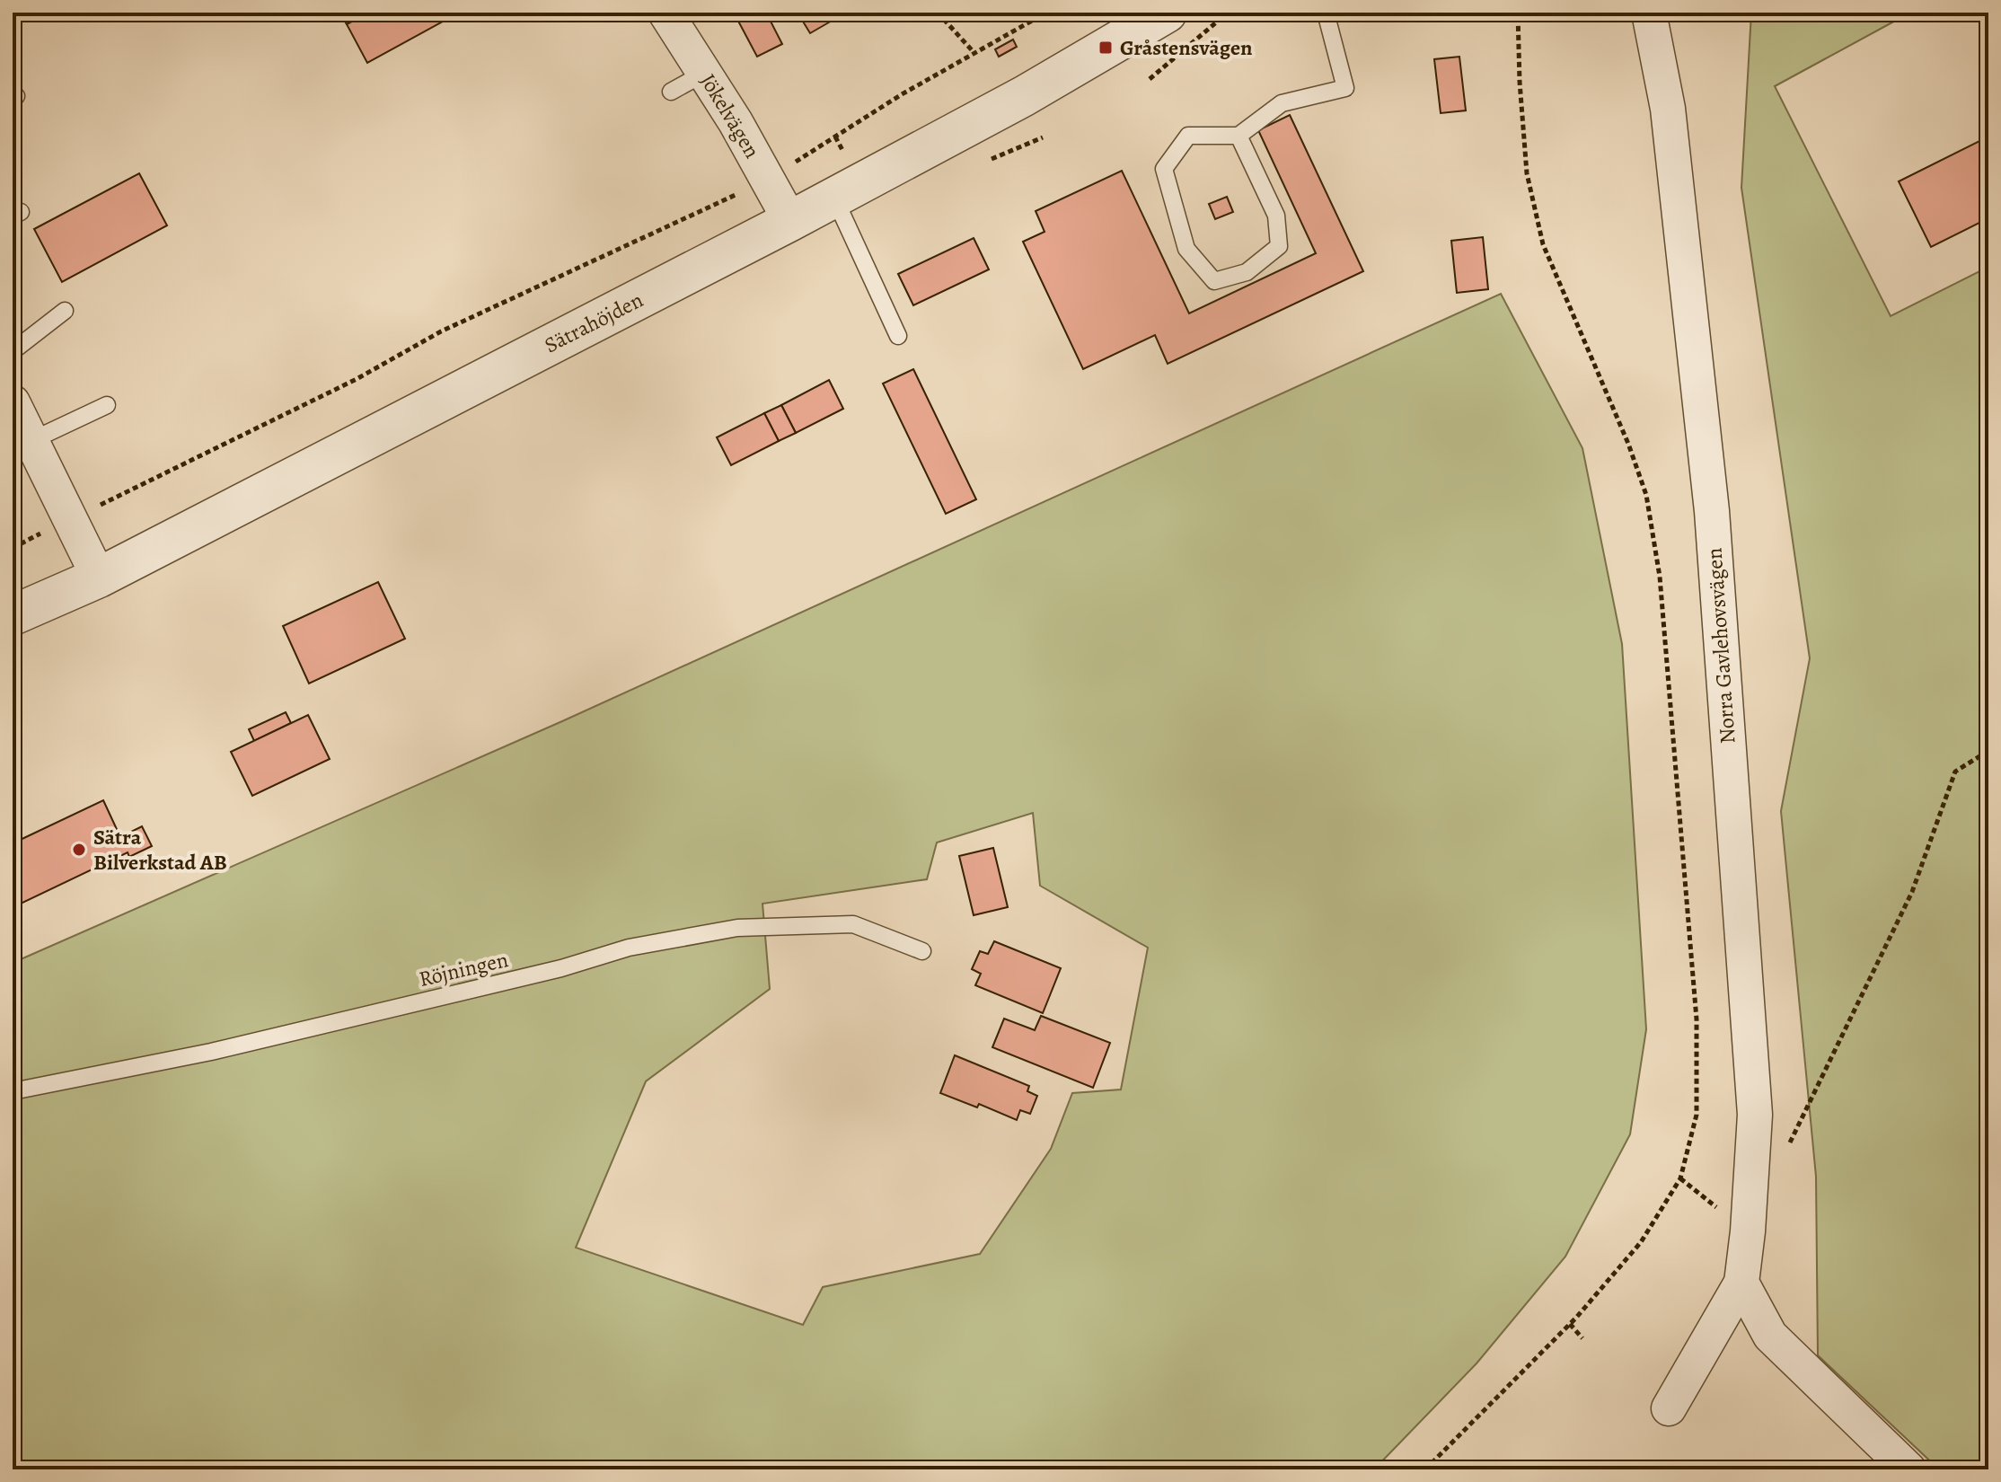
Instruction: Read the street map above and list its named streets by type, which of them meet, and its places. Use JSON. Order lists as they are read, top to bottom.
{
  "streets": {
    "street": ["Jökelvägen", "Sätrahöjden", "Norra Gavlehovsvägen"],
    "lane": ["Röjningen"]
  },
  "crossings": [
    ["Jökelvägen", "Sätrahöjden"]
  ],
  "places": {
    "transit": ["Gråstensvägen"],
    "other": ["Sätra Bilverkstad AB"]
  }
}
